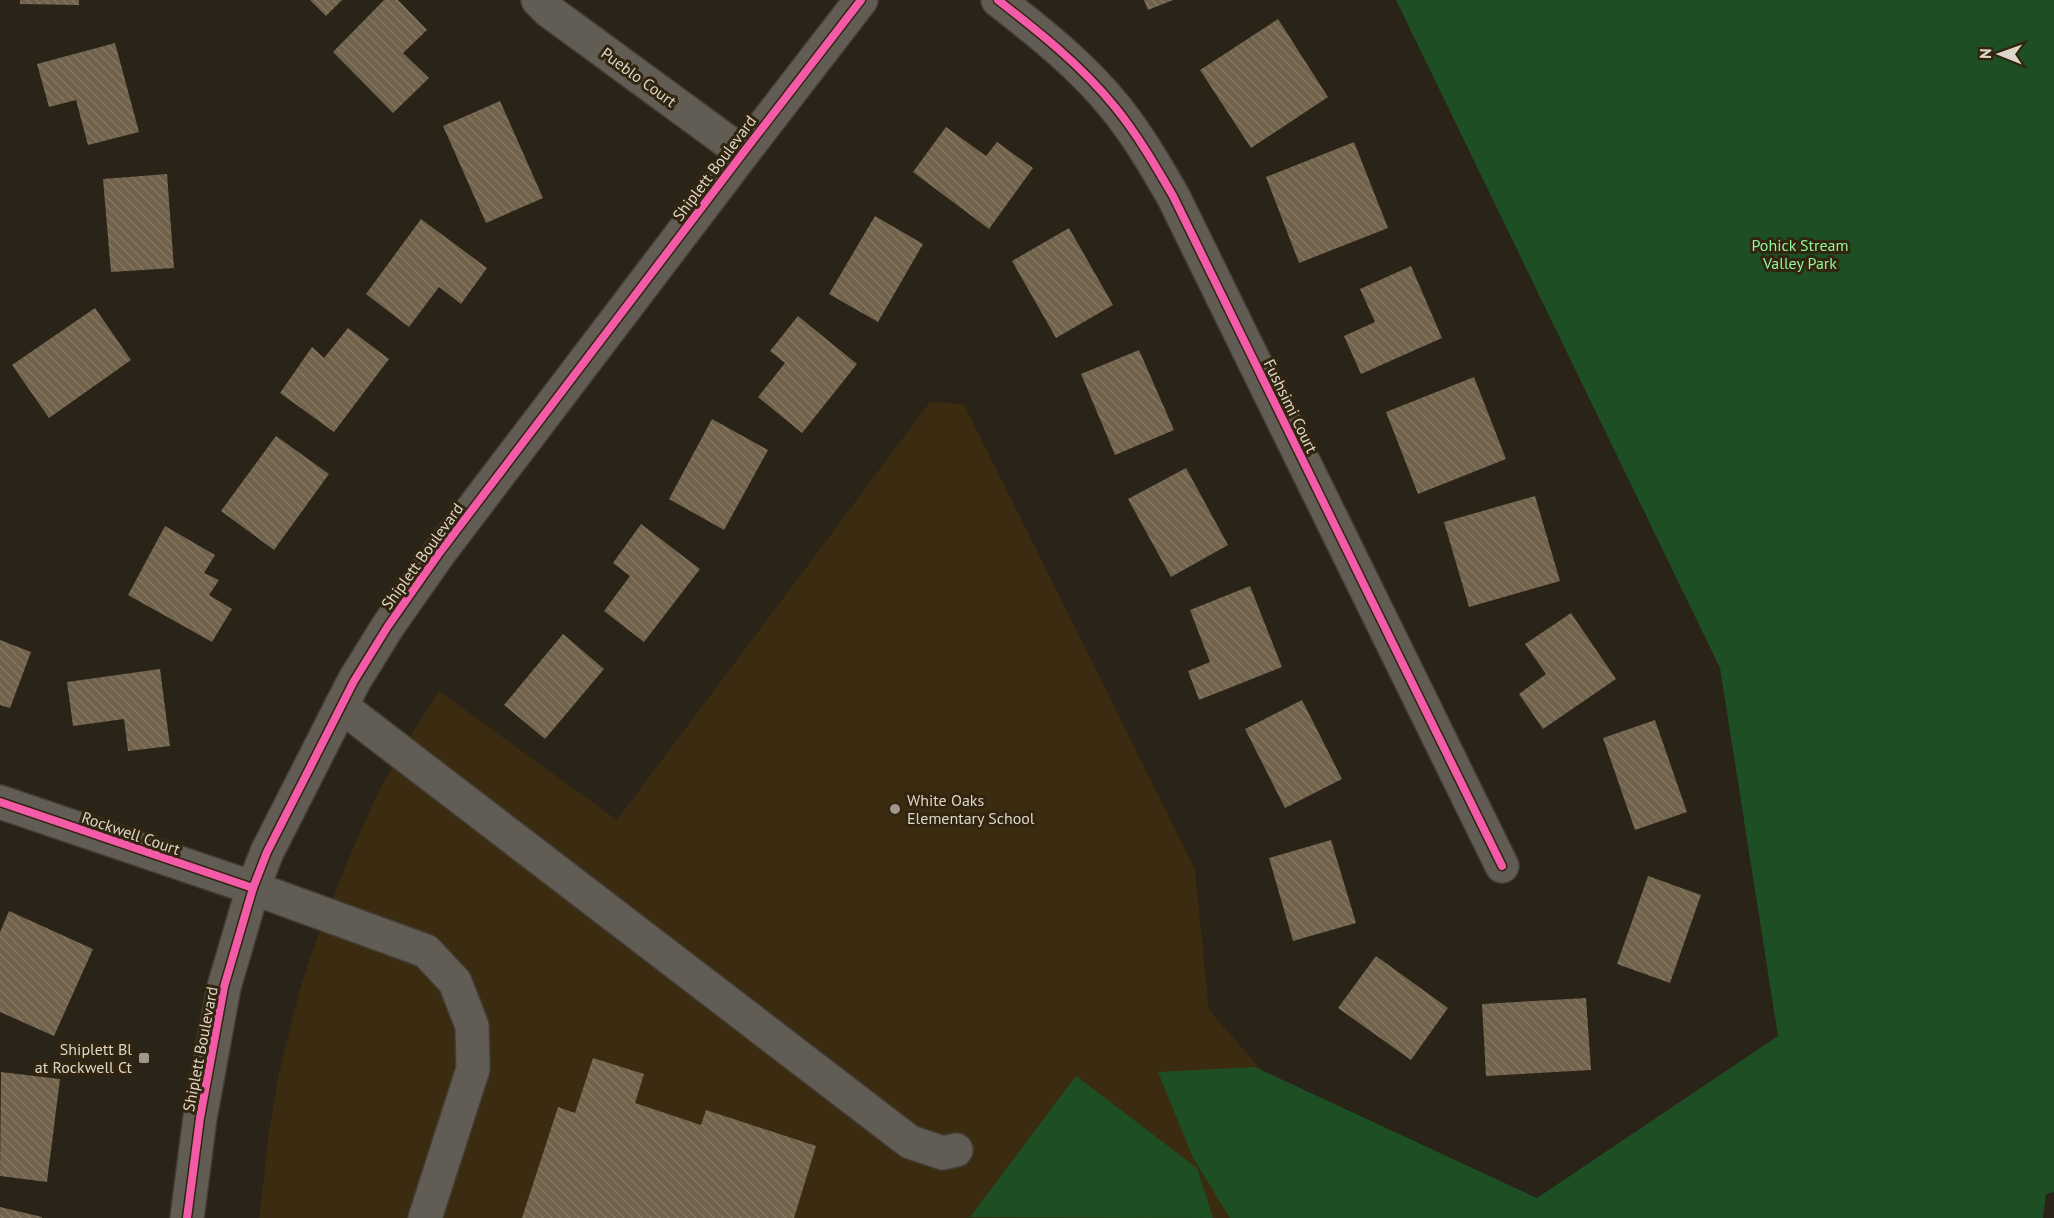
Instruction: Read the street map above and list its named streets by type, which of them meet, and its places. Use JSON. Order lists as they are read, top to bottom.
{
  "streets": {
    "street": [
      "Pueblo Court",
      "Shiplett Boulevard",
      "Fushsimi Court",
      "Rockwell Court"
    ]
  },
  "crossings": [
    ["Pueblo Court", "Shiplett Boulevard"],
    ["Shiplett Boulevard", "Rockwell Court"]
  ],
  "parks": ["Pohick Stream Valley Park"],
  "places": {
    "other": ["White Oaks Elementary School"],
    "transit": ["Shiplett Bl at Rockwell Ct"]
  },
  "north": "left"
}
